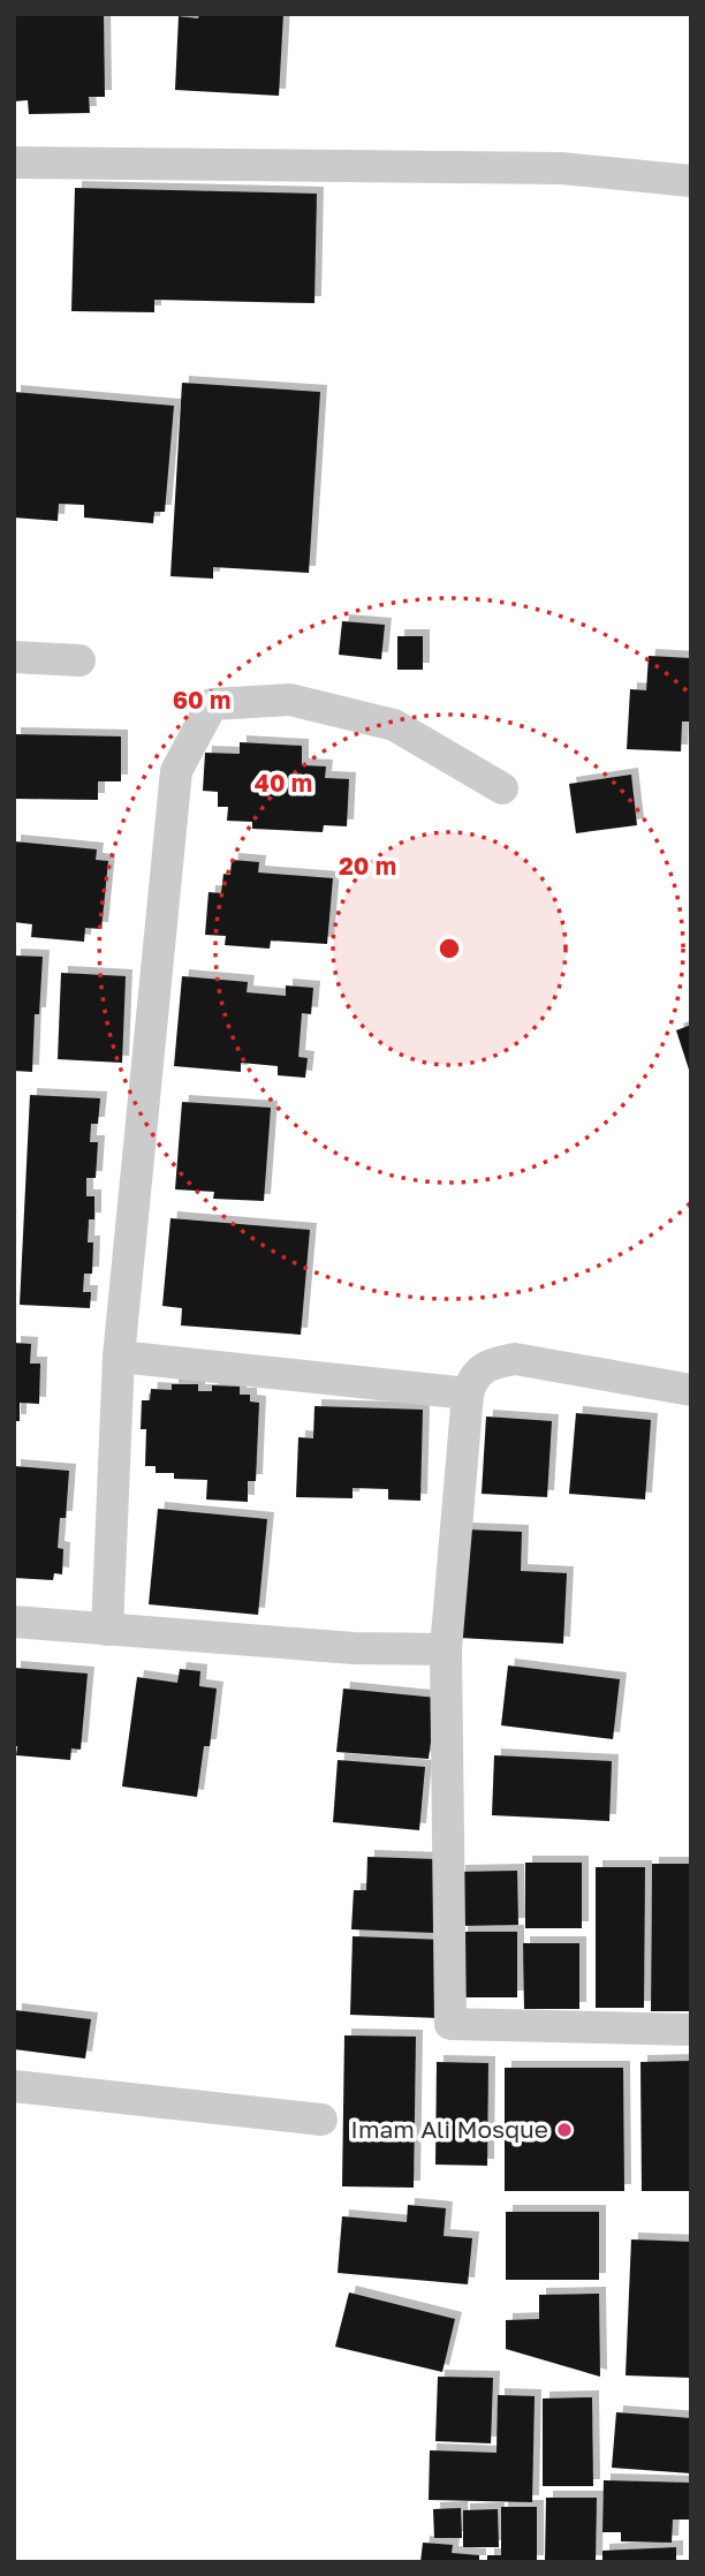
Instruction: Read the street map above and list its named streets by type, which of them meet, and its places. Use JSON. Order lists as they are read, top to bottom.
{
  "places": ["Imam Ali Mosque"],
  "rings": ["60 m", "40 m", "20 m"]
}
